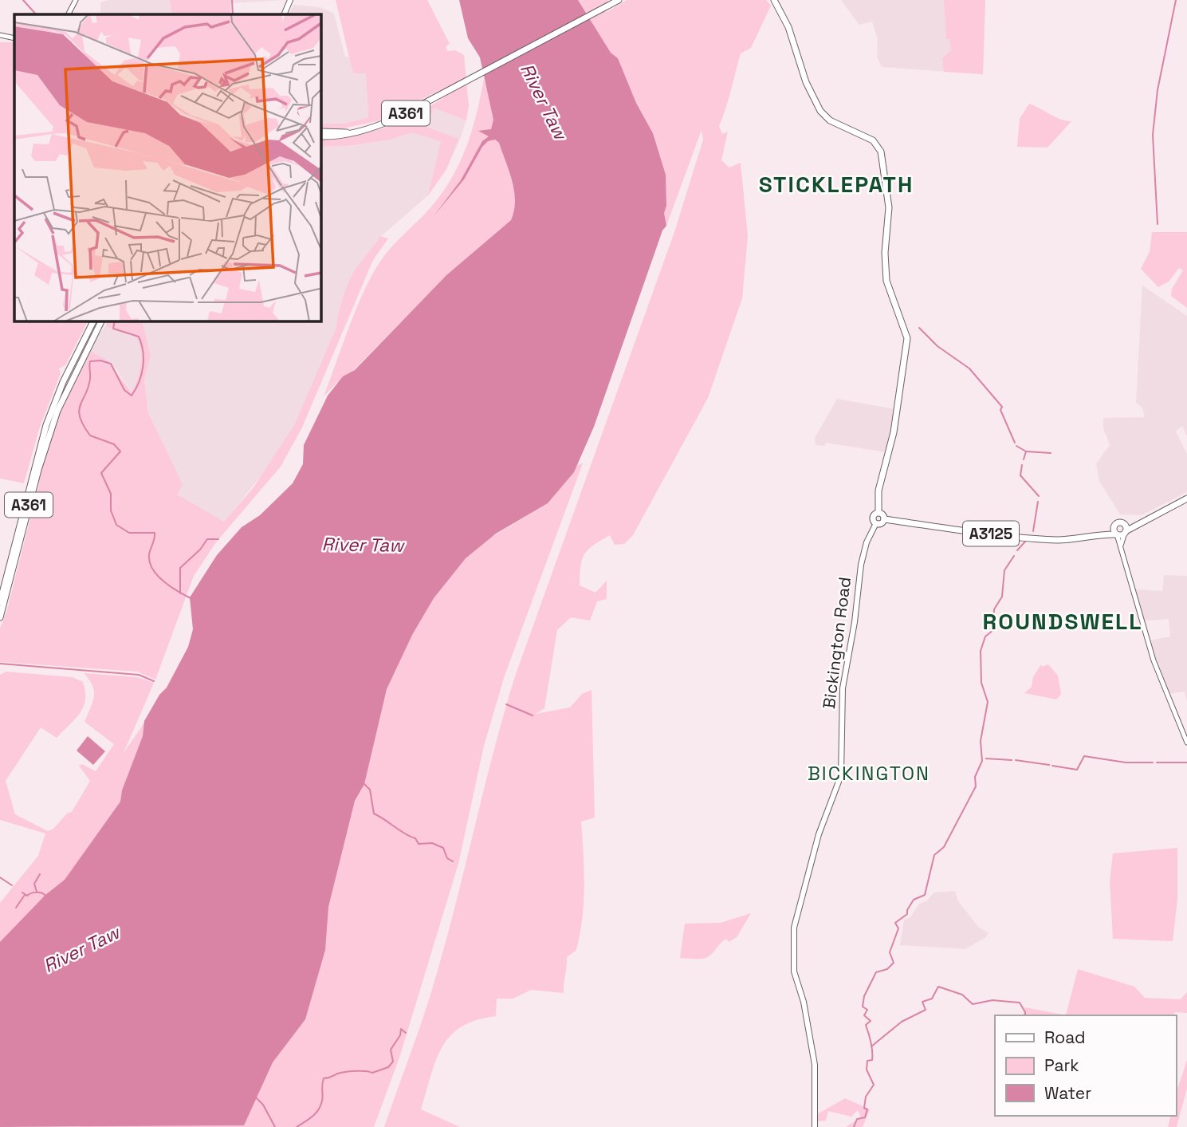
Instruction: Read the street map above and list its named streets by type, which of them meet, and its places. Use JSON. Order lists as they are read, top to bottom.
{
  "streets": {
    "main road": ["A361", "A3125", "Bickington Road"]
  },
  "districts": ["STICKLEPATH", "ROUNDSWELL", "BICKINGTON"],
  "water": ["River Taw"],
  "legend": ["Road", "Park", "Water"]
}
